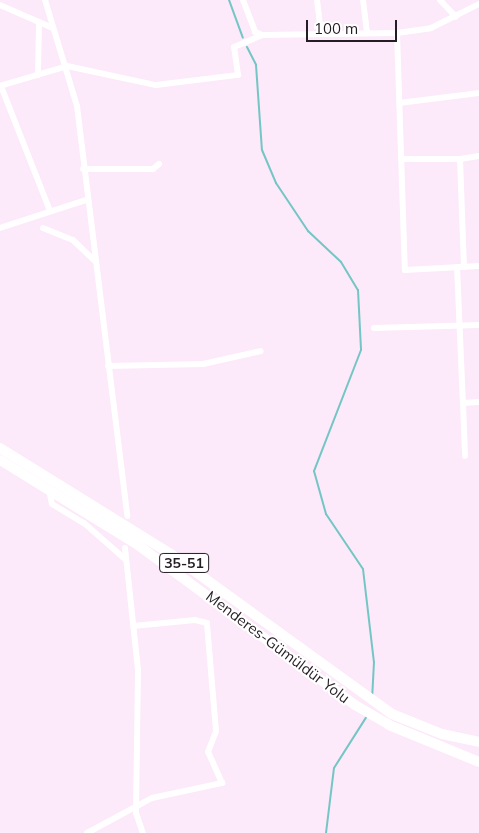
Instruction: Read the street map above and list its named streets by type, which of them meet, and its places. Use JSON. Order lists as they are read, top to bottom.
{
  "streets": {
    "main road": ["35-51", "Menderes-Gümüldür Yolu"]
  },
  "scale_bar": "100 m"
}
